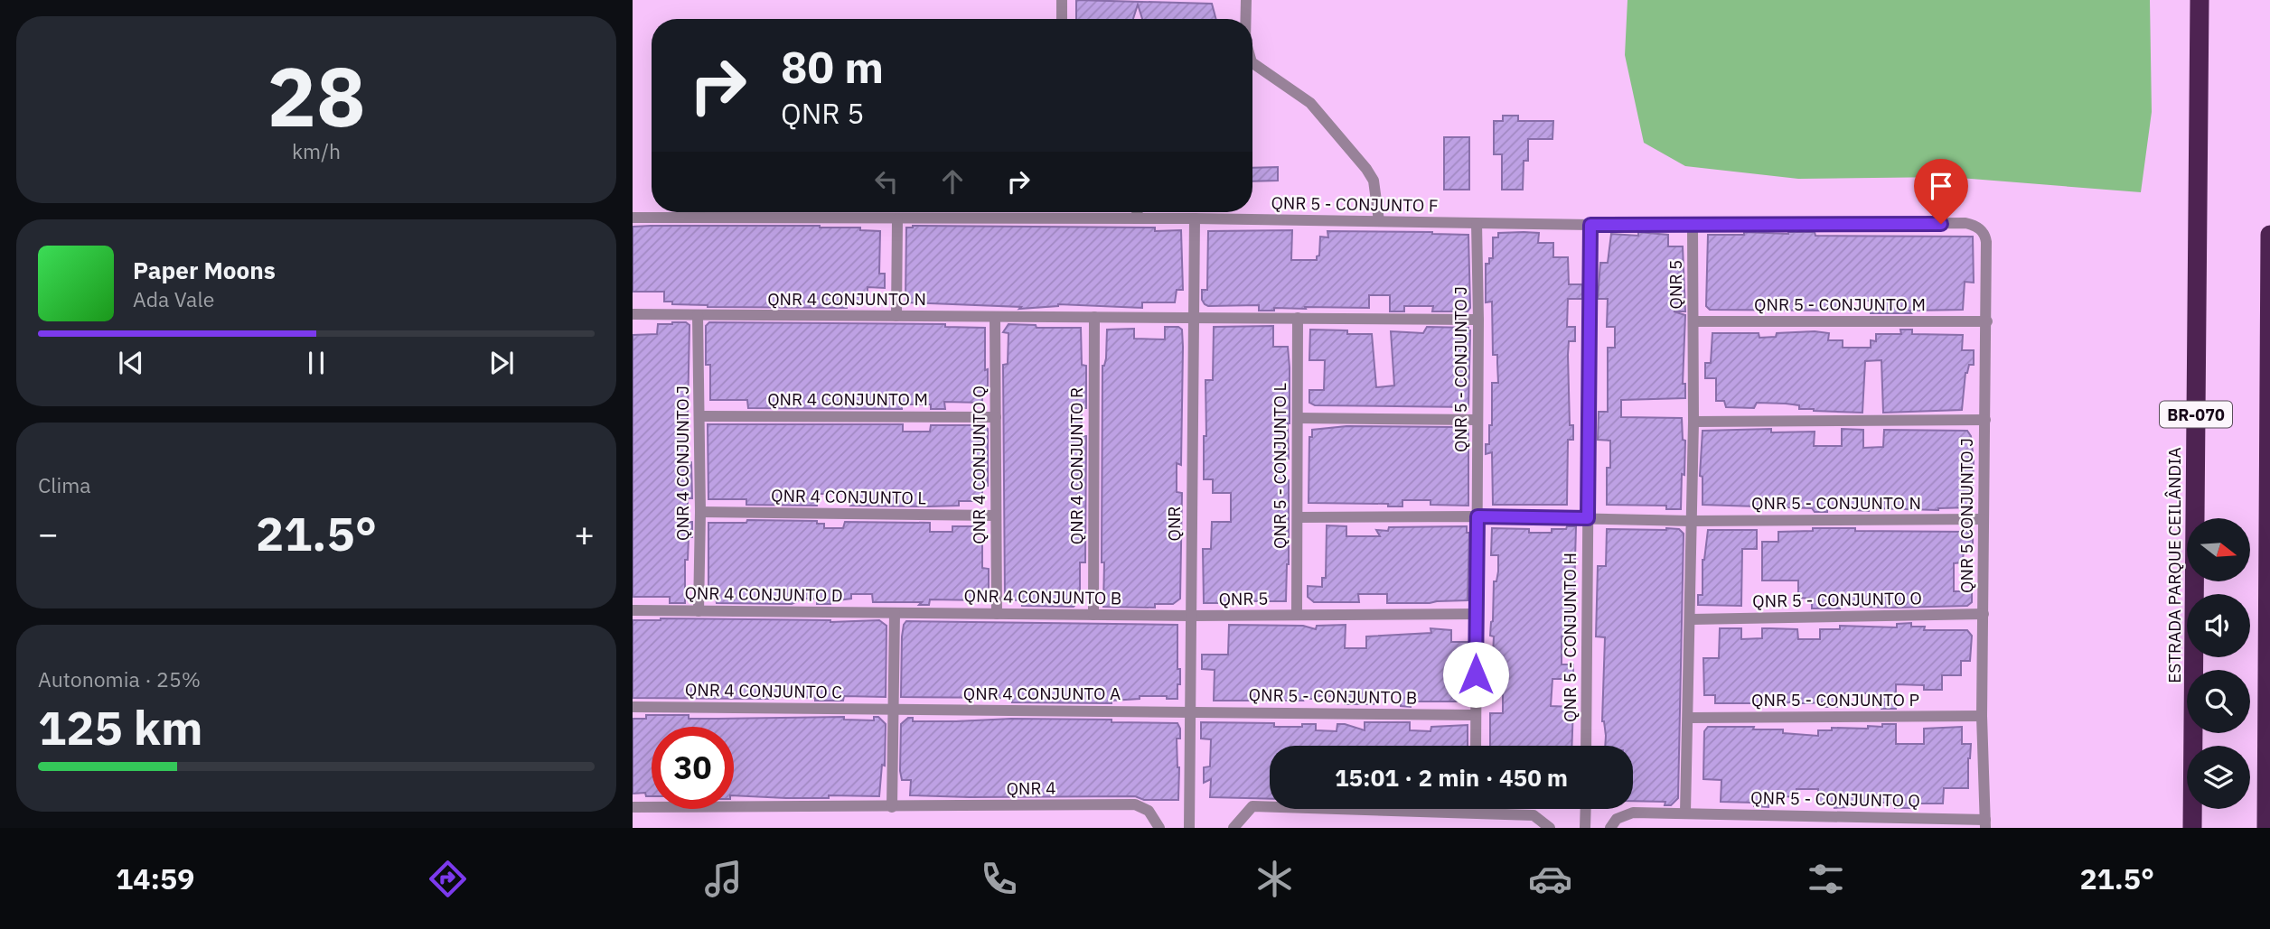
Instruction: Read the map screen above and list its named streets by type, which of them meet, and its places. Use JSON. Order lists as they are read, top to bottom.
{
  "streets": {
    "highway": ["BR-070", "ESTRADA PARQUE CEILÂNDIA"],
    "street": [
      "QNR 5 - CONJUNTO F",
      "QNR 5",
      "QNR 4 CONJUNTO N",
      "QNR 5 - CONJUNTO M",
      "QNR 5 - CONJUNTO J",
      "QNR 4 CONJUNTO M",
      "QNR 4 CONJUNTO J",
      "QNR 4 CONJUNTO Q",
      "QNR 4 CONJUNTO R",
      "QNR 5 - CONJUNTO L",
      "QNR 4 CONJUNTO L",
      "QNR 5 - CONJUNTO N",
      "QNR 5 CONJUNTO J",
      "QNR",
      "QNR 4 CONJUNTO D",
      "QNR 4 CONJUNTO B",
      "QNR 5 - CONJUNTO O",
      "QNR 5 - CONJUNTO H",
      "QNR 4 CONJUNTO C",
      "QNR 4 CONJUNTO A",
      "QNR 5 - CONJUNTO B",
      "QNR 5 - CONJUNTO P",
      "QNR 4",
      "QNR 5 - CONJUNTO Q"
    ]
  },
  "crossings": [
    ["QNR 5 - CONJUNTO F", "QNR 5 - CONJUNTO J"],
    ["QNR 5 - CONJUNTO F", "QNR"],
    ["QNR 5", "QNR 5 - CONJUNTO M"],
    ["QNR 5", "QNR 5 - CONJUNTO J"],
    ["QNR 5", "QNR 5 - CONJUNTO L"],
    ["QNR 5", "QNR 5 - CONJUNTO N"],
    ["QNR 5", "QNR 5 CONJUNTO J"],
    ["QNR 5", "QNR"],
    ["QNR 5", "QNR 4 CONJUNTO B"],
    ["QNR 5", "QNR 5 - CONJUNTO O"],
    ["QNR 5", "QNR 5 - CONJUNTO P"],
    ["QNR 5", "QNR 5 - CONJUNTO Q"],
    ["QNR 4 CONJUNTO N", "QNR 4 CONJUNTO J"],
    ["QNR 4 CONJUNTO N", "QNR 4 CONJUNTO Q"],
    ["QNR 5 - CONJUNTO M", "QNR 5 CONJUNTO J"],
    ["QNR 5 - CONJUNTO J", "QNR 5 - CONJUNTO B"],
    ["QNR 4 CONJUNTO M", "QNR 4 CONJUNTO J"],
    ["QNR 4 CONJUNTO M", "QNR 4 CONJUNTO Q"],
    ["QNR 4 CONJUNTO J", "QNR 4 CONJUNTO L"],
    ["QNR 4 CONJUNTO J", "QNR 4 CONJUNTO D"],
    ["QNR 4 CONJUNTO Q", "QNR 4 CONJUNTO L"],
    ["QNR 4 CONJUNTO Q", "QNR 4 CONJUNTO B"],
    ["QNR 4 CONJUNTO R", "QNR 4 CONJUNTO B"],
    ["QNR 5 - CONJUNTO N", "QNR 5 CONJUNTO J"],
    ["QNR 5 CONJUNTO J", "QNR 5 - CONJUNTO O"],
    ["QNR 5 CONJUNTO J", "QNR 5 - CONJUNTO P"],
    ["QNR 5 CONJUNTO J", "QNR 5 - CONJUNTO Q"],
    ["QNR", "QNR 4 CONJUNTO B"],
    ["QNR", "QNR 4 CONJUNTO A"],
    ["QNR", "QNR 5 - CONJUNTO B"],
    ["QNR 4 CONJUNTO D", "QNR 4 CONJUNTO B"],
    ["QNR 4 CONJUNTO C", "QNR 4 CONJUNTO A"],
    ["QNR 4 CONJUNTO A", "QNR 5 - CONJUNTO B"]
  ],
  "north": "right",
  "page": {
    "tile": [
      ["28", "km/h"],
      "Clima",
      ["Autonomia · 25%", "125 km"]
    ],
    "turn": ["80 m", "QNR 5"],
    "song": ["Paper Moons", "Ada Vale"],
    "heat": ["−", "21.5°", "+"],
    "limit": "30",
    "trip": "15:01 · 2 min · 450 m",
    "tabs": ["14:59", "21.5°"]
  }
}
